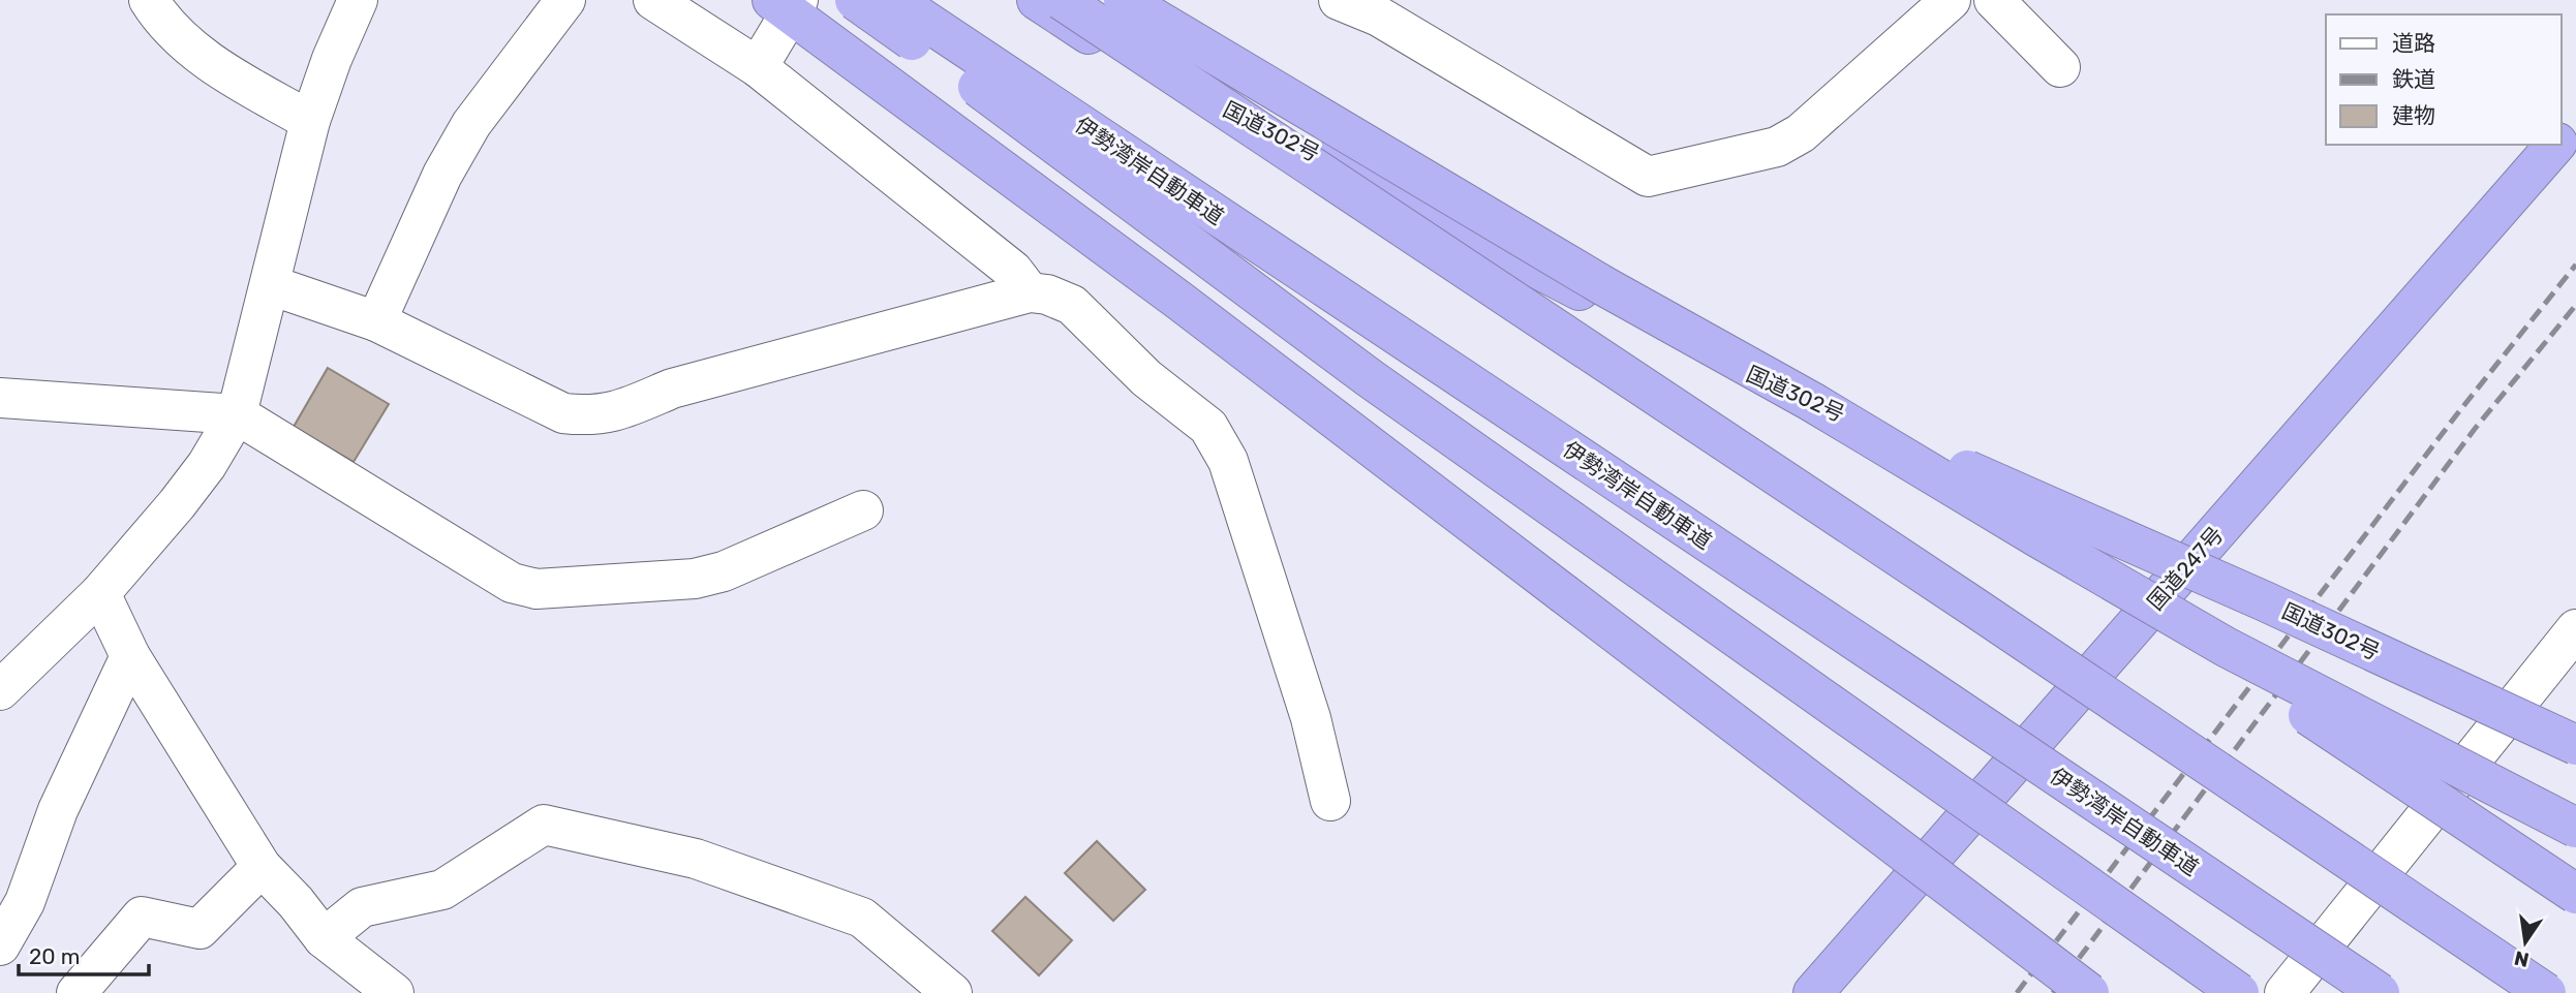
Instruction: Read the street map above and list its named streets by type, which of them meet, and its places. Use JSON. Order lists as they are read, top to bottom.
{
  "streets": {
    "highway": ["国道302号", "伊勢湾岸自動車道", "国道247号"]
  },
  "legend": ["道路", "鉄道", "建物"],
  "scale_bar": "20 m",
  "north": "bottom"
}
